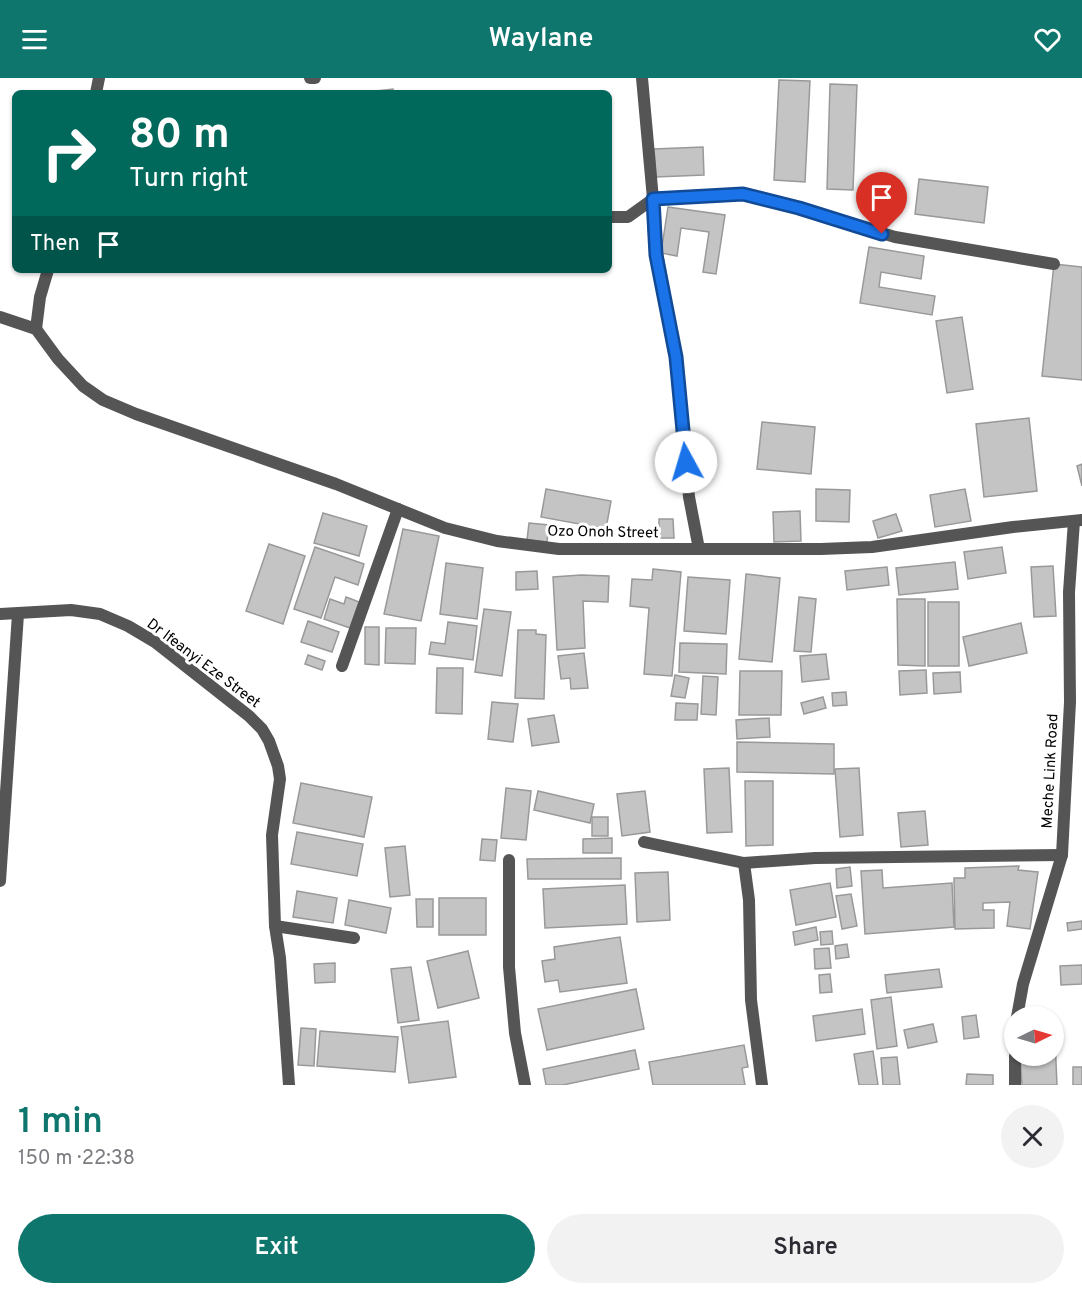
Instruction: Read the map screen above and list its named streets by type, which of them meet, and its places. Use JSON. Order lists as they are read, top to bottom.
{
  "streets": {
    "street": ["Ozo Onoh Street", "Dr Ifeanyi Eze Street", "Meche Link Road"]
  },
  "crossings": [
    ["Ozo Onoh Street", "Meche Link Road"]
  ],
  "north": "right",
  "page": {
    "header": "Waylane",
    "turn": ["80 m", "Turn right"],
    "then": "Then",
    "heading": ["1 min", "150 m · 22:38"],
    "buttons": ["Exit", "Share"]
  }
}
